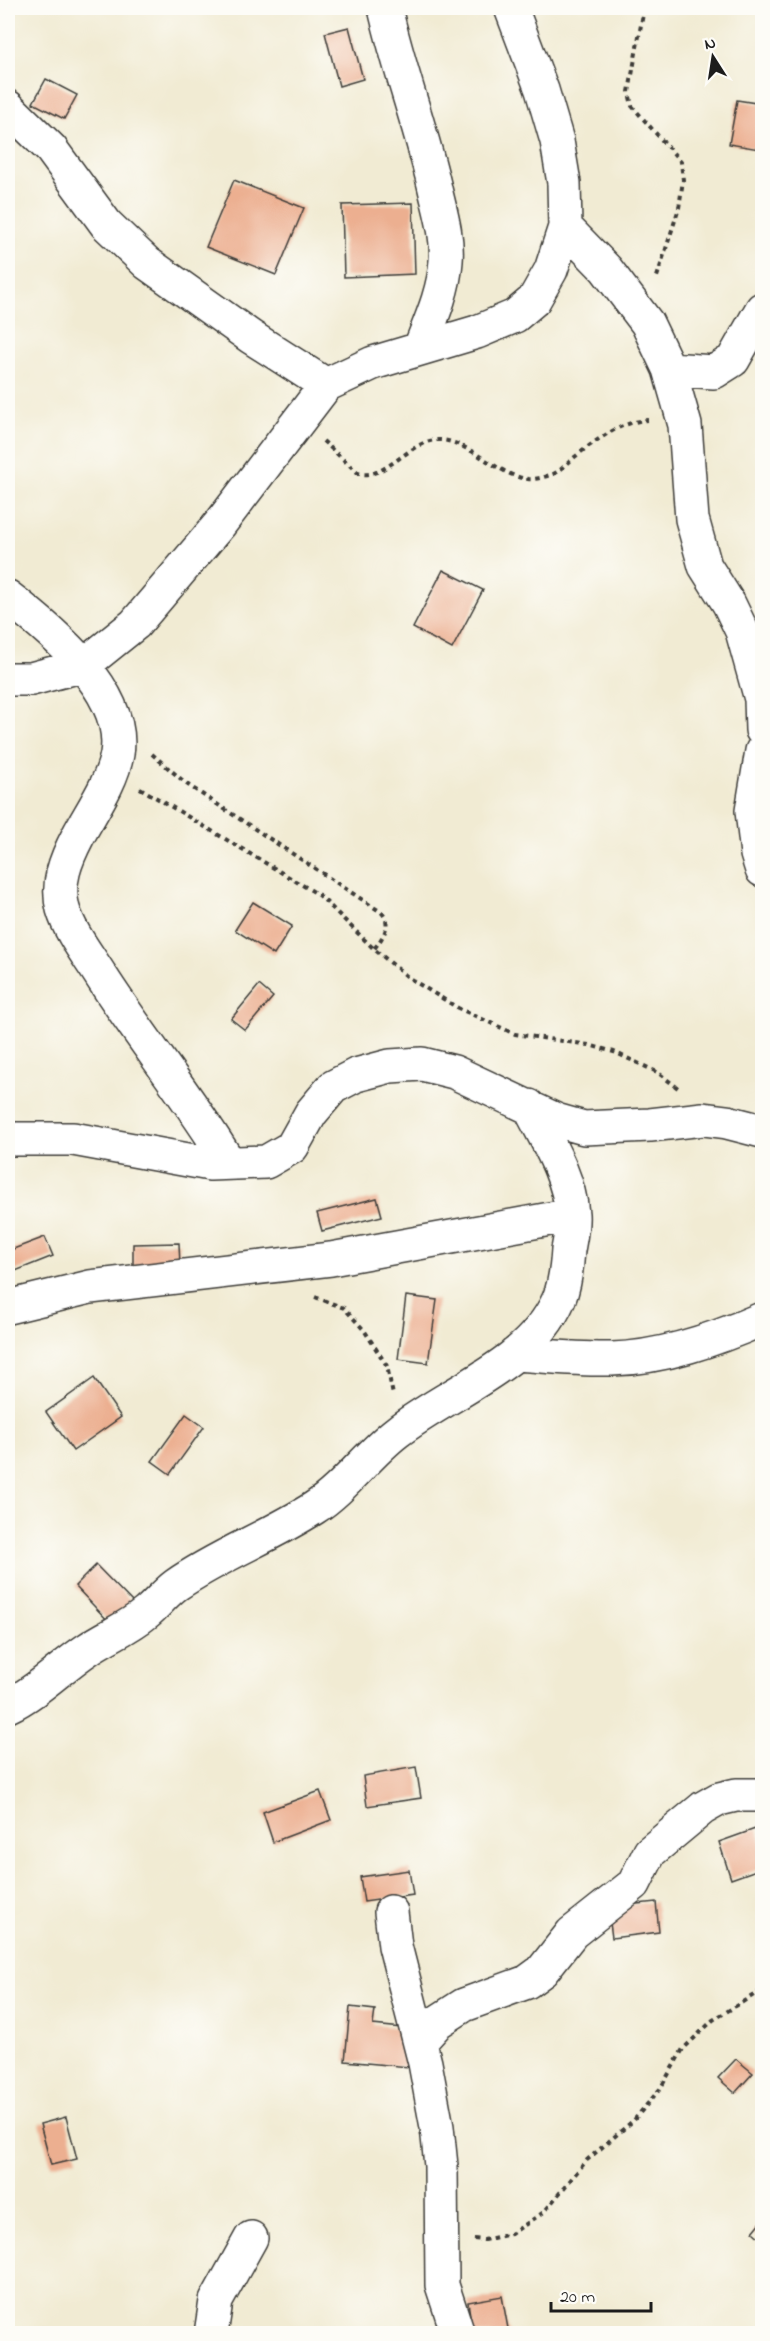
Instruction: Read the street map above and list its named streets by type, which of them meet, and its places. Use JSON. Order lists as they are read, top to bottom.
{
  "scale_bar": "20 m",
  "north": "top"
}
